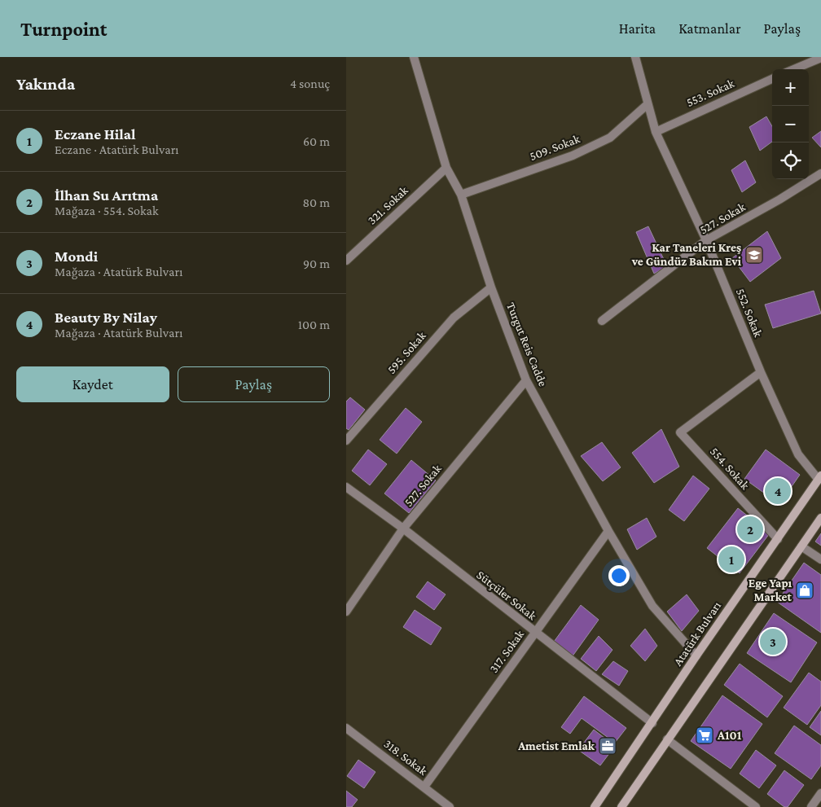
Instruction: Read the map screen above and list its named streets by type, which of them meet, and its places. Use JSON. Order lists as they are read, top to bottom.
{
  "streets": {
    "main road": ["Atatürk Bulvarı"],
    "street": [
      "553. Sokak",
      "509. Sokak",
      "321. Sokak",
      "527. Sokak",
      "552. Sokak",
      "Turgut Reis Cadde",
      "595. Sokak",
      "554. Sokak",
      "Sütçüler Sokak",
      "317. Sokak",
      "318. Sokak"
    ]
  },
  "crossings": [
    ["553. Sokak", "552. Sokak"],
    ["509. Sokak", "552. Sokak"],
    ["509. Sokak", "Turgut Reis Cadde"],
    ["321. Sokak", "Turgut Reis Cadde"],
    ["527. Sokak", "552. Sokak"],
    ["527. Sokak", "Turgut Reis Cadde"],
    ["527. Sokak", "Sütçüler Sokak"],
    ["552. Sokak", "554. Sokak"],
    ["552. Sokak", "Atatürk Bulvarı"],
    ["Turgut Reis Cadde", "595. Sokak"],
    ["Turgut Reis Cadde", "Atatürk Bulvarı"],
    ["Turgut Reis Cadde", "317. Sokak"],
    ["554. Sokak", "Atatürk Bulvarı"],
    ["Sütçüler Sokak", "Atatürk Bulvarı"],
    ["Sütçüler Sokak", "317. Sokak"],
    ["317. Sokak", "318. Sokak"]
  ],
  "places": {
    "school or university": ["Kar Taneleri Kreş ve Gündüz Bakım Evi"],
    "shop": ["Ege Yapı Market"],
    "supermarket": ["A101"],
    "office": ["Ametist Emlak"]
  },
  "page": {
    "header": "Turnpoint",
    "nav": ["Harita", "Katmanlar", "Paylaş"],
    "heading": ["Yakında", "4 sonuç"],
    "map_buttons": ["+", "−"],
    "list": [
      {
        "mark": "1",
        "name": "Eczane Hilal",
        "note": "Eczane · Atatürk Bulvarı",
        "value": "60 m"
      },
      {
        "mark": "2",
        "name": "İlhan Su Arıtma",
        "note": "Mağaza · 554. Sokak",
        "value": "80 m"
      },
      {
        "mark": "3",
        "name": "Mondi",
        "note": "Mağaza · Atatürk Bulvarı",
        "value": "90 m"
      },
      {
        "mark": "4",
        "name": "Beauty By Nilay",
        "note": "Mağaza · Atatürk Bulvarı",
        "value": "100 m"
      }
    ],
    "buttons": ["Kaydet", "Paylaş"],
    "pins": [
      "4",
      "2",
      "1",
      "3"
    ]
  }
}
